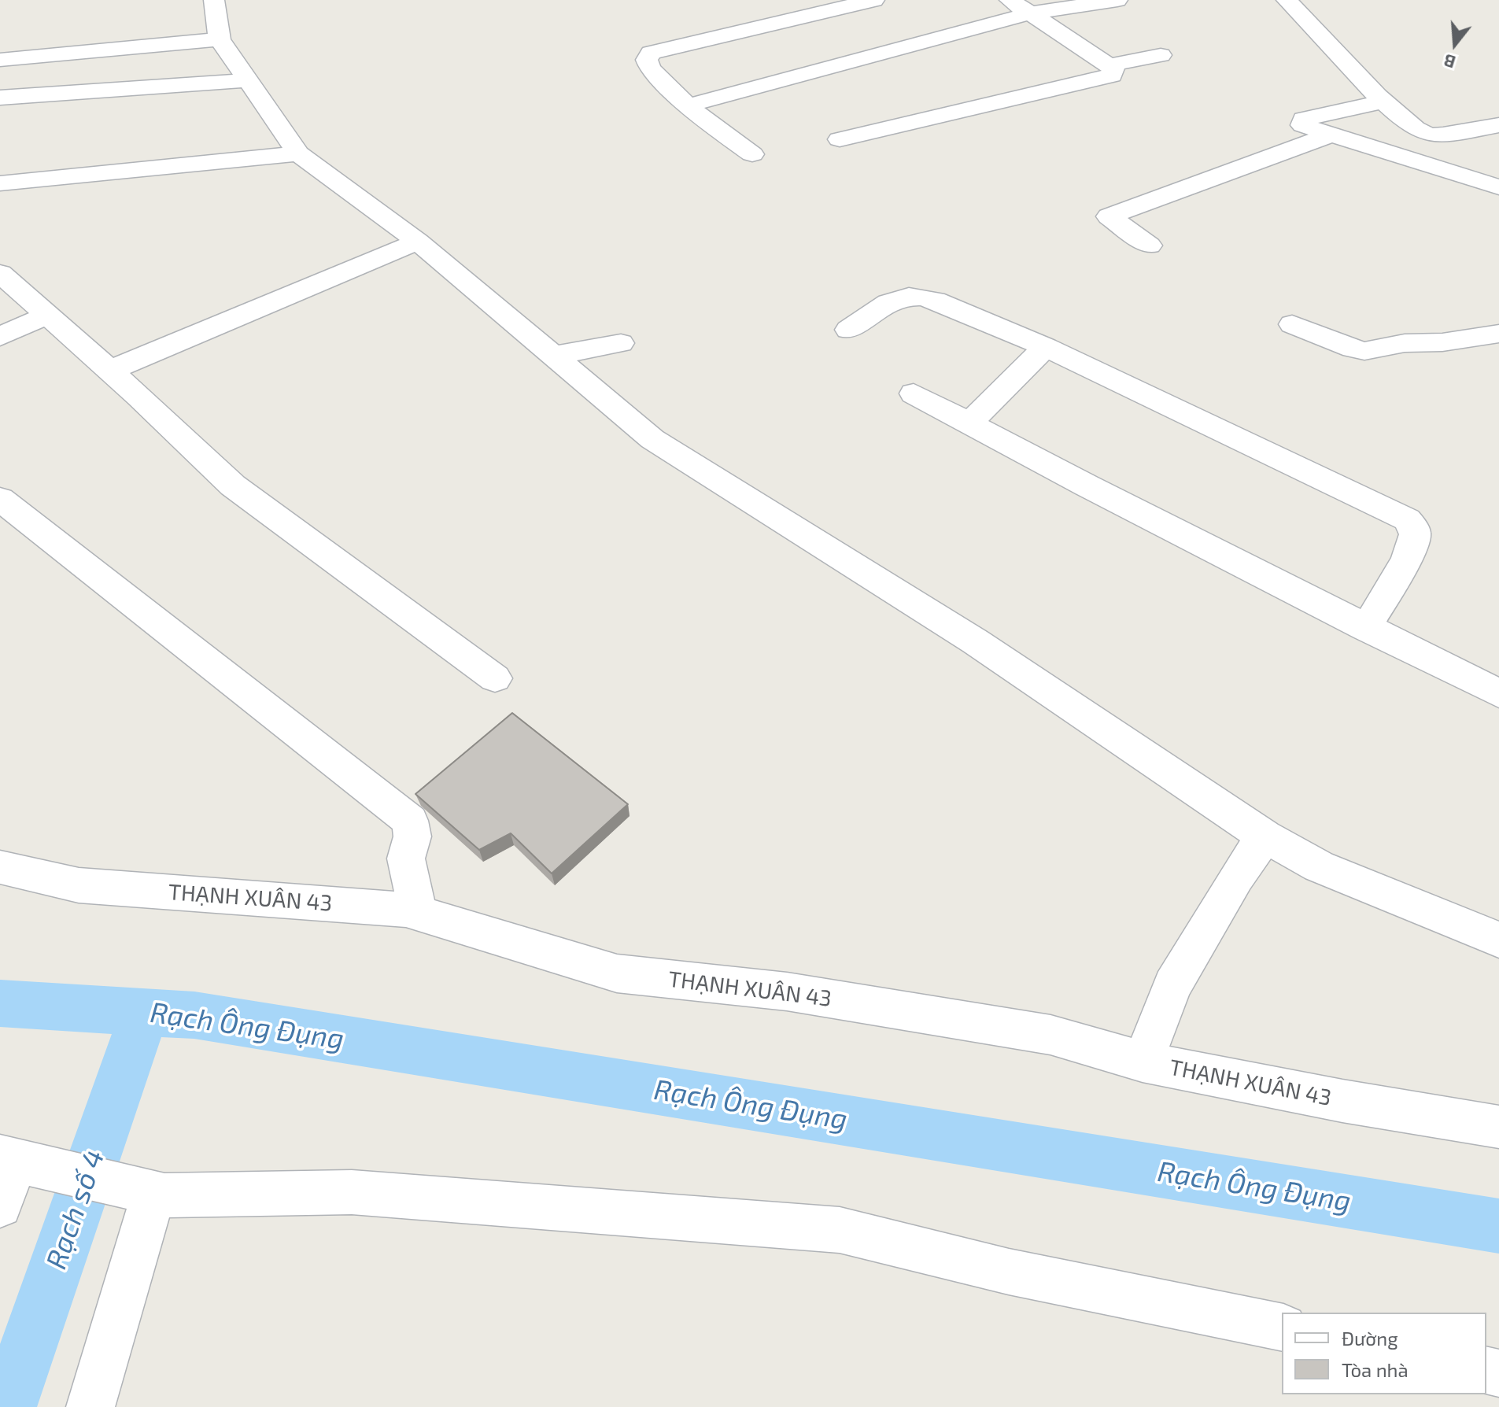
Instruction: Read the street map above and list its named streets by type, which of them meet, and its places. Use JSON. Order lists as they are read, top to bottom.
{
  "streets": {
    "street": ["THẠNH XUÂN 43"]
  },
  "water": ["Rạch Ông Đụng", "Rạch số 4"],
  "legend": ["Đường", "Tòa nhà"],
  "north": "bottom"
}
